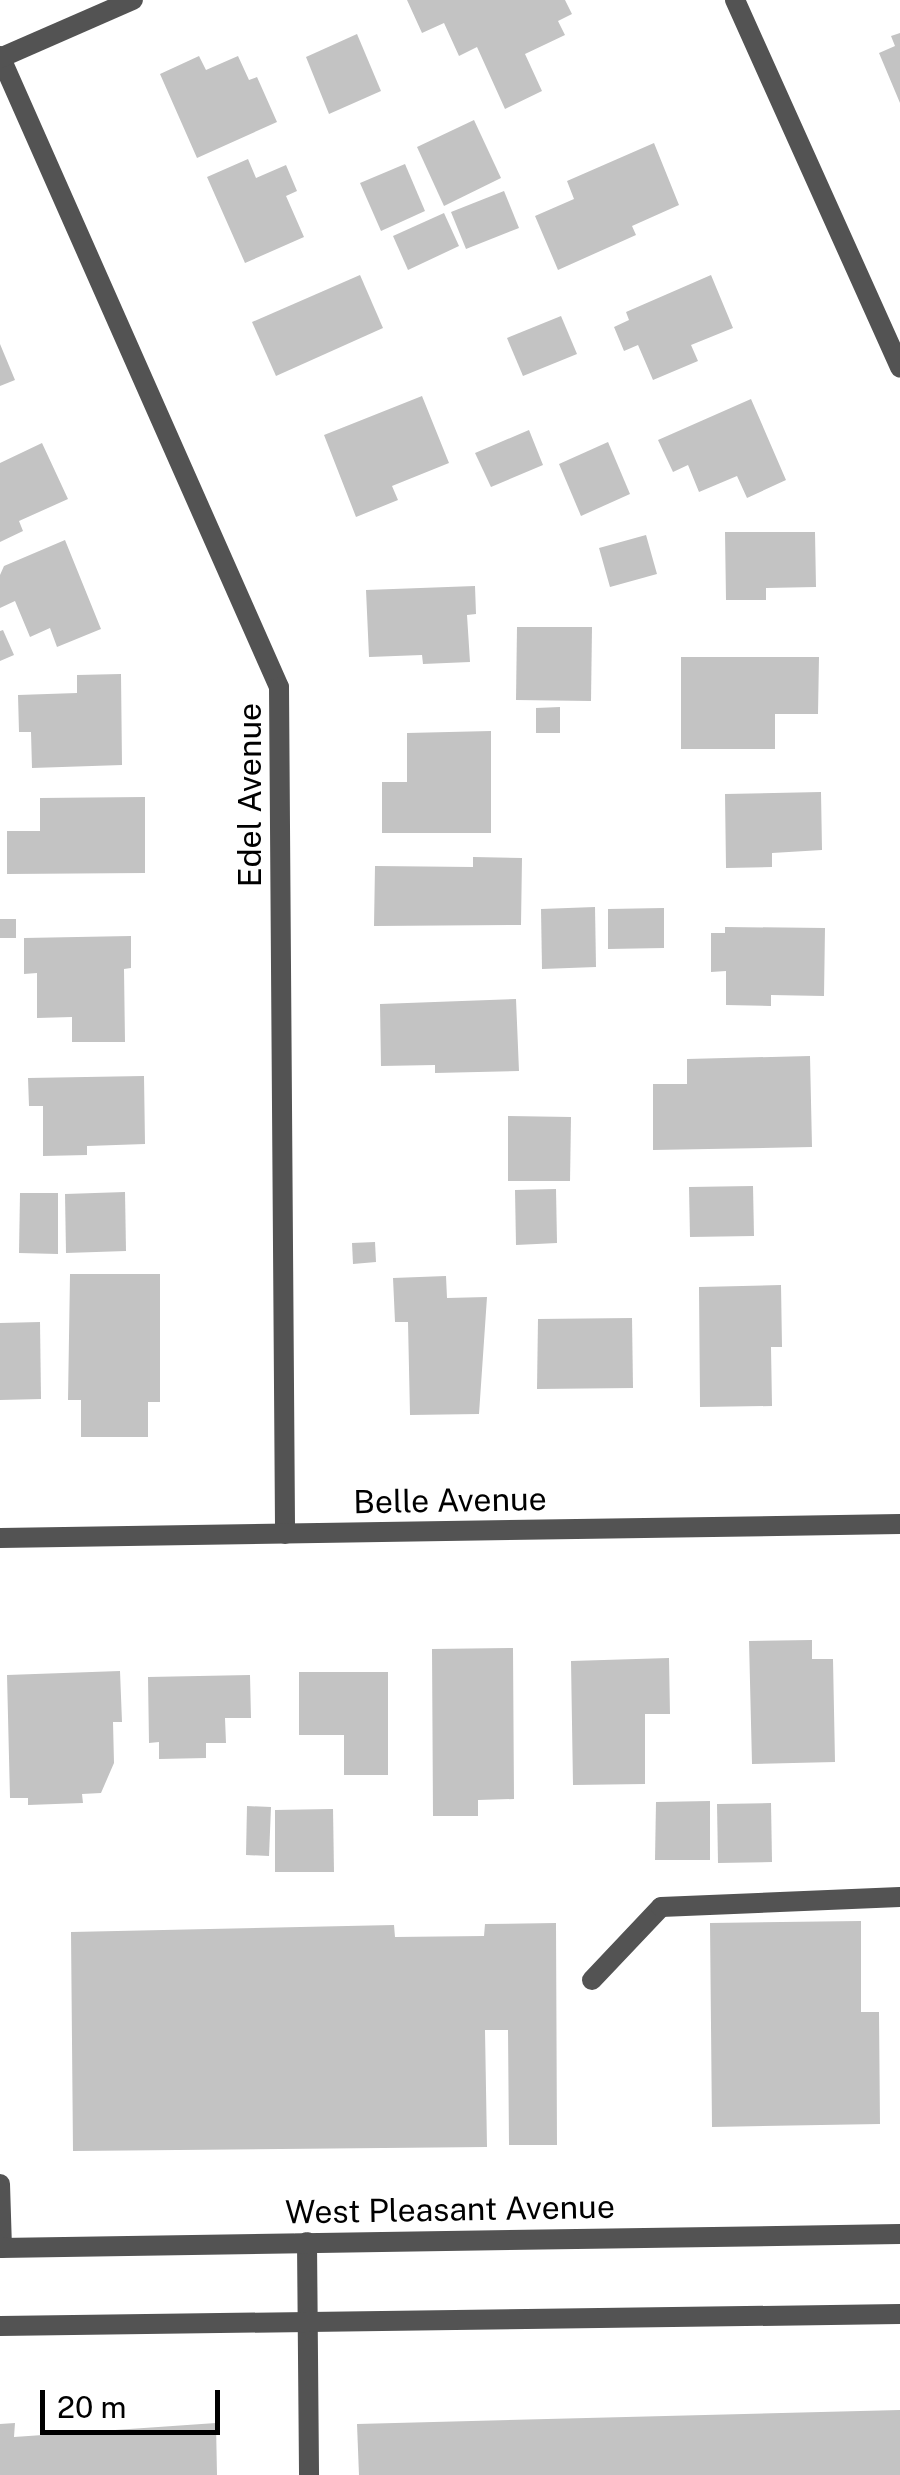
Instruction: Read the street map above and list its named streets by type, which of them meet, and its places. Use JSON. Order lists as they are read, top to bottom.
{
  "streets": {
    "street": ["Edel Avenue", "Belle Avenue", "West Pleasant Avenue"]
  },
  "crossings": [
    ["Edel Avenue", "Belle Avenue"]
  ],
  "scale_bar": "20 m"
}
